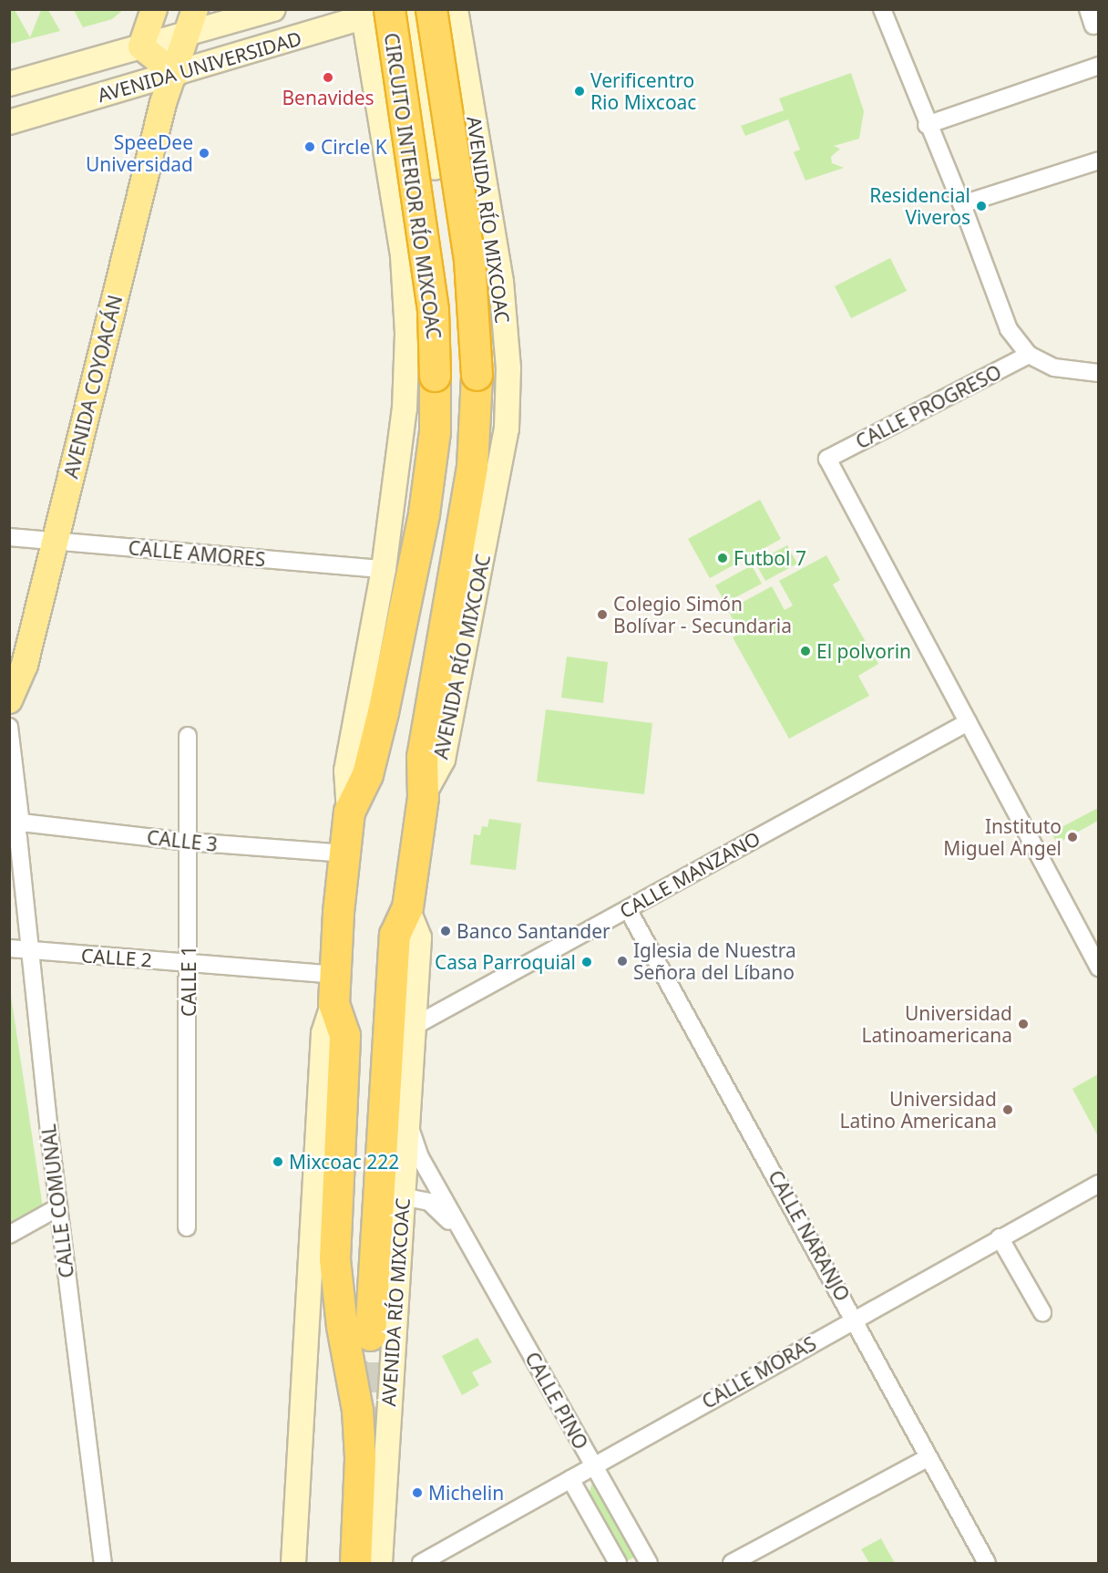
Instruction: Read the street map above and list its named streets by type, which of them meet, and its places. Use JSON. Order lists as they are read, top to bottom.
{
  "streets": {
    "highway": ["CIRCUITO INTERIOR RÍO MIXCOAC", "AVENIDA RÍO MIXCOAC"],
    "main road": ["AVENIDA UNIVERSIDAD", "AVENIDA COYOACÁN"],
    "street": [
      "CALLE PROGRESO",
      "CALLE AMORES",
      "CALLE 3",
      "CALLE MANZANO",
      "CALLE 2",
      "CALLE 1",
      "CALLE COMUNAL",
      "CALLE NARANJO",
      "CALLE MORAS",
      "CALLE PINO"
    ]
  },
  "crossings": [
    ["AVENIDA UNIVERSIDAD", "CIRCUITO INTERIOR RÍO MIXCOAC"],
    ["AVENIDA UNIVERSIDAD", "AVENIDA COYOACÁN"],
    ["AVENIDA RÍO MIXCOAC", "CALLE MANZANO"],
    ["AVENIDA RÍO MIXCOAC", "CALLE PINO"],
    ["AVENIDA COYOACÁN", "CALLE AMORES"],
    ["CALLE PROGRESO", "CALLE MANZANO"],
    ["CALLE 3", "CALLE 1"],
    ["CALLE 3", "CALLE COMUNAL"],
    ["CALLE MANZANO", "CALLE NARANJO"],
    ["CALLE 2", "CALLE 1"],
    ["CALLE 2", "CALLE COMUNAL"],
    ["CALLE NARANJO", "CALLE MORAS"],
    ["CALLE MORAS", "CALLE PINO"]
  ],
  "places": [
    "Benavides",
    "Verificentro Rio Mixcoac",
    "Circle K",
    "SpeeDee Universidad",
    "Residencial Viveros",
    "Futbol 7",
    "Colegio Simón Bolívar - Secundaria",
    "El polvorin",
    "Instituto Miguel Angel",
    "Banco Santander",
    "Iglesia de Nuestra Señora del Líbano",
    "Casa Parroquial",
    "Universidad Latinoamericana",
    "Universidad Latino Americana",
    "Mixcoac 222",
    "Michelin"
  ]
}
